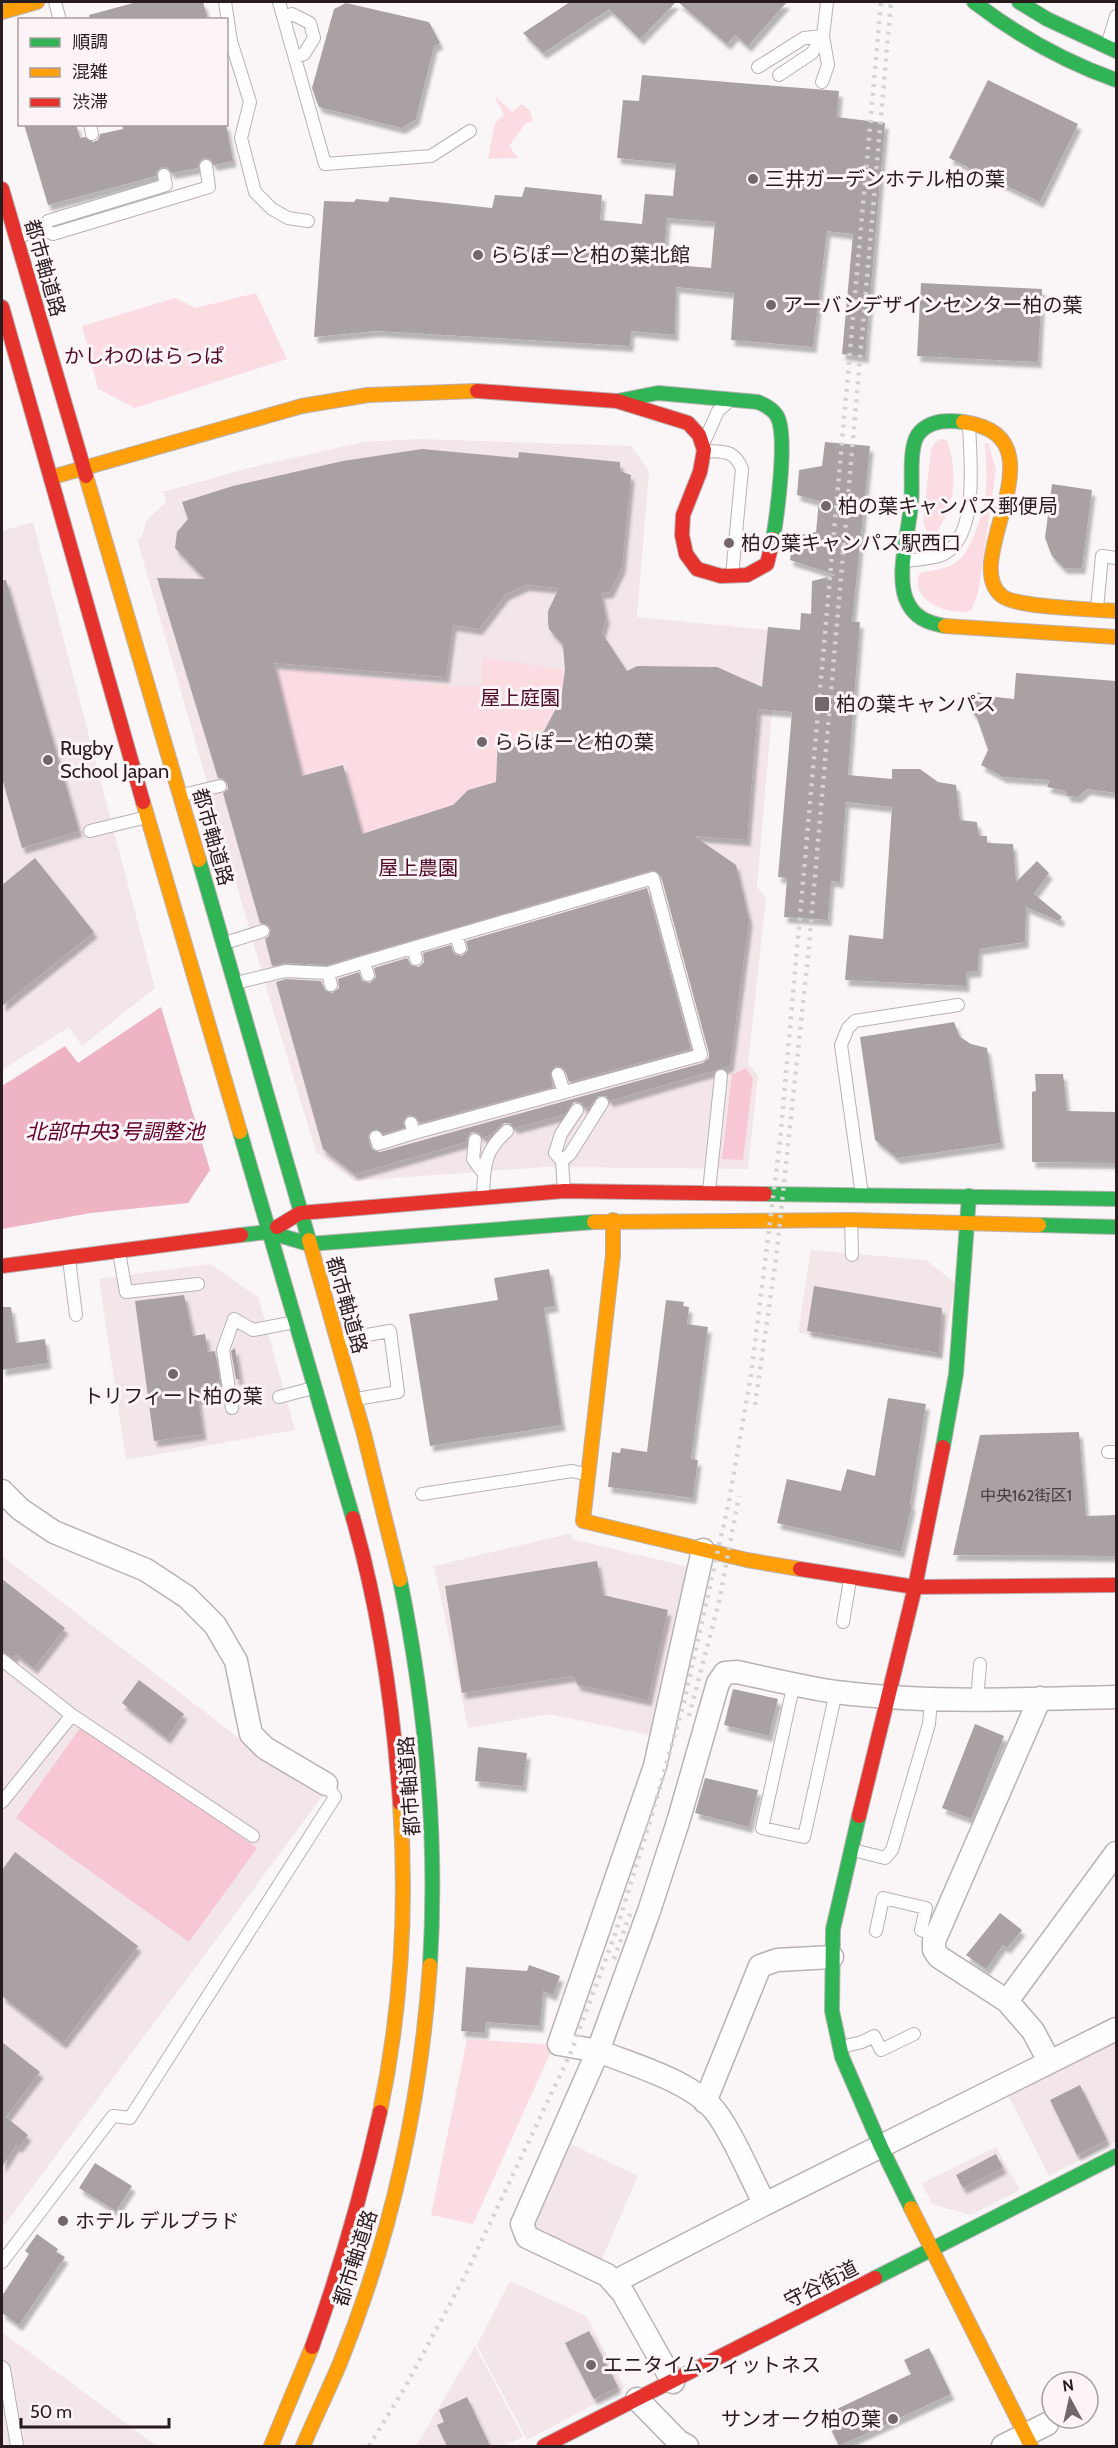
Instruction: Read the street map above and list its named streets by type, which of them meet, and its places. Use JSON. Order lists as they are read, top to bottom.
{
  "streets": {
    "street": ["都市軸道路", "守谷街道"]
  },
  "water": ["北部中央3号調整池"],
  "parks": ["かしわのはらっぱ", "屋上庭園", "屋上農園"],
  "places": {
    "other": [
      "三井ガーデンホテル柏の葉",
      "ららぽーと柏の葉北館",
      "アーバンデザインセンター柏の葉",
      "柏の葉キャンパス郵便局",
      "柏の葉キャンパス駅西口",
      "ららぽーと柏の葉",
      "Rugby School Japan",
      "トリフィート柏の葉",
      "ホテル デルプラド",
      "エニタイムフィットネス",
      "サンオーク柏の葉"
    ],
    "transit": ["柏の葉キャンパス"]
  },
  "house_numbers": ["中央162街区1"],
  "legend": ["順調", "混雑", "渋滞"],
  "scale_bar": "50 m",
  "north": "top"
}
